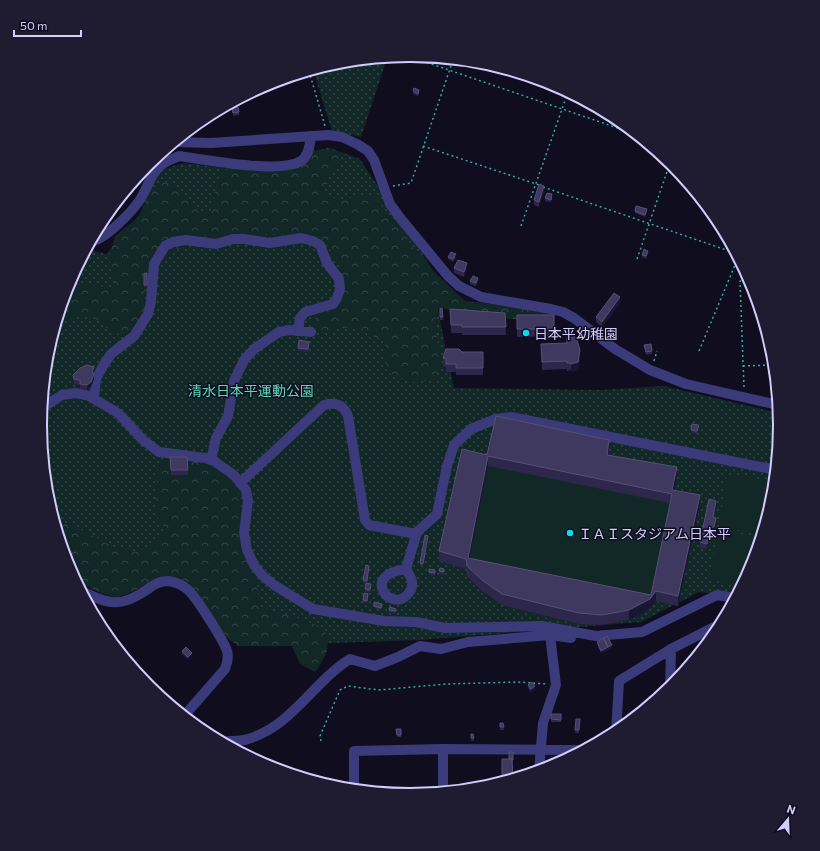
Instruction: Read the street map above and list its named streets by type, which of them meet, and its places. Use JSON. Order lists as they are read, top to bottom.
{
  "parks": ["清水日本平運動公園"],
  "places": ["日本平幼稚園", "ＩＡＩスタジアム日本平"],
  "scale_bar": "50 m",
  "north": "top"
}
